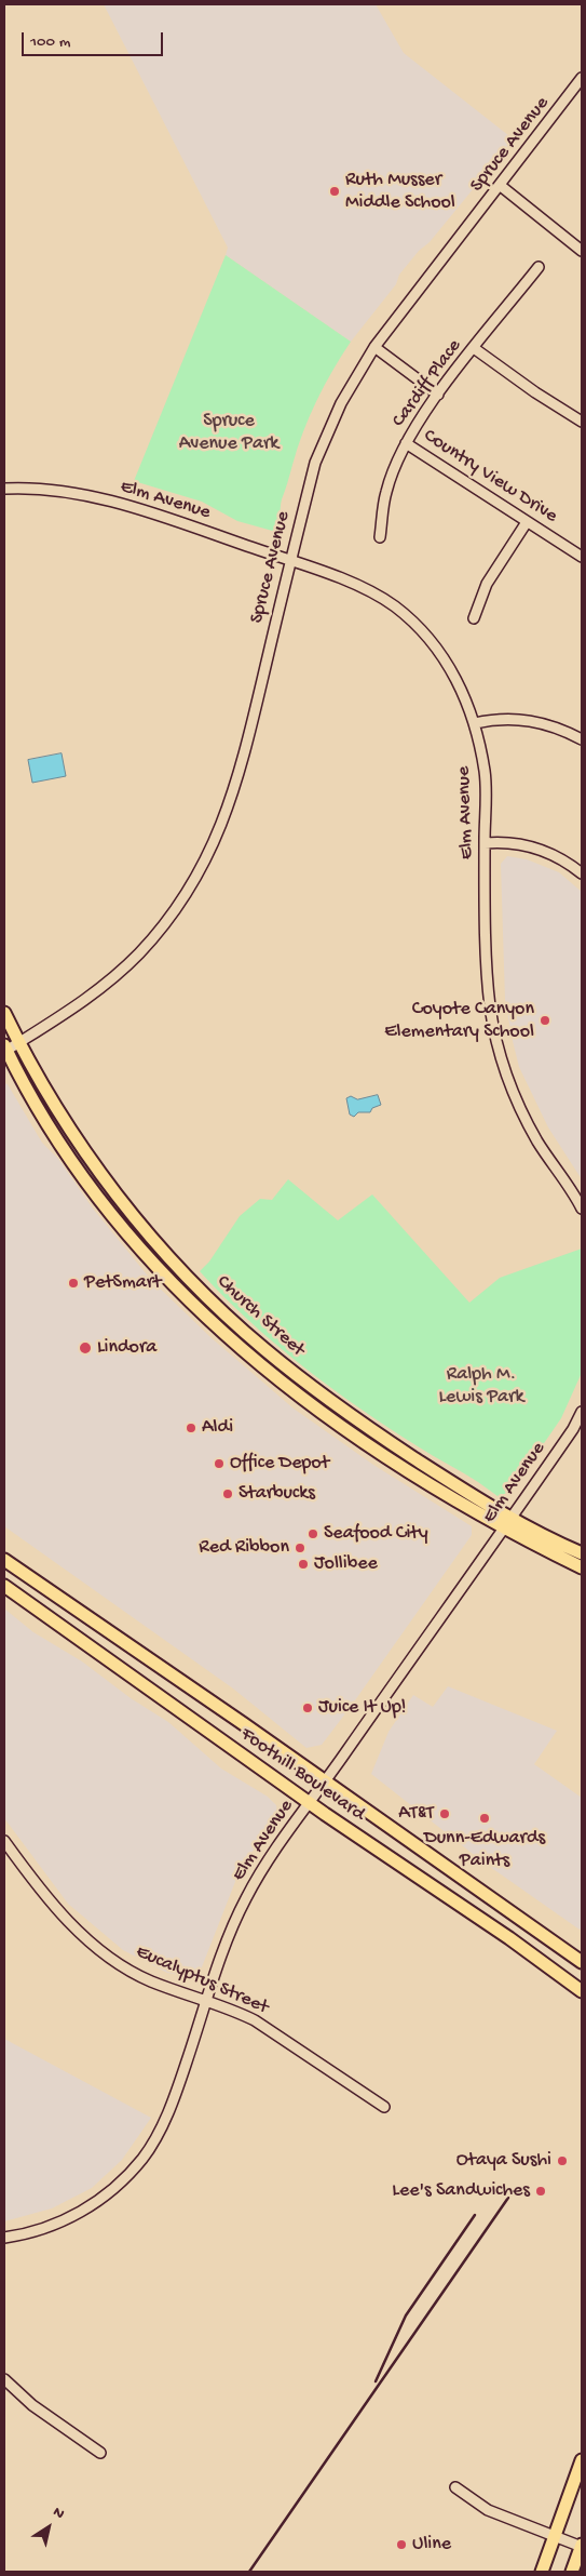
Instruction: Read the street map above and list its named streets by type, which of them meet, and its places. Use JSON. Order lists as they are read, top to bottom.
{
  "streets": {
    "main road": ["Church Street", "Foothill Boulevard"],
    "street": [
      "Spruce Avenue",
      "Cardiff Place",
      "Country View Drive",
      "Elm Avenue",
      "Eucalyptus Street"
    ]
  },
  "crossings": [
    ["Spruce Avenue", "Elm Avenue"],
    ["Spruce Avenue", "Church Street"],
    ["Cardiff Place", "Country View Drive"],
    ["Elm Avenue", "Church Street"],
    ["Elm Avenue", "Foothill Boulevard"],
    ["Elm Avenue", "Eucalyptus Street"]
  ],
  "parks": ["Spruce Avenue Park", "Ralph M. Lewis Park"],
  "places": [
    "Ruth Musser Middle School",
    "Coyote Canyon Elementary School",
    "PetSmart",
    "Lindora",
    "Aldi",
    "Office Depot",
    "Starbucks",
    "Seafood City",
    "Red Ribbon",
    "Jollibee",
    "Juice It Up!",
    "AT&T",
    "Dunn-Edwards Paints",
    "Otaya Sushi",
    "Lee's Sandwiches",
    "Uline"
  ],
  "scale_bar": "100 m",
  "north": "top right"
}
